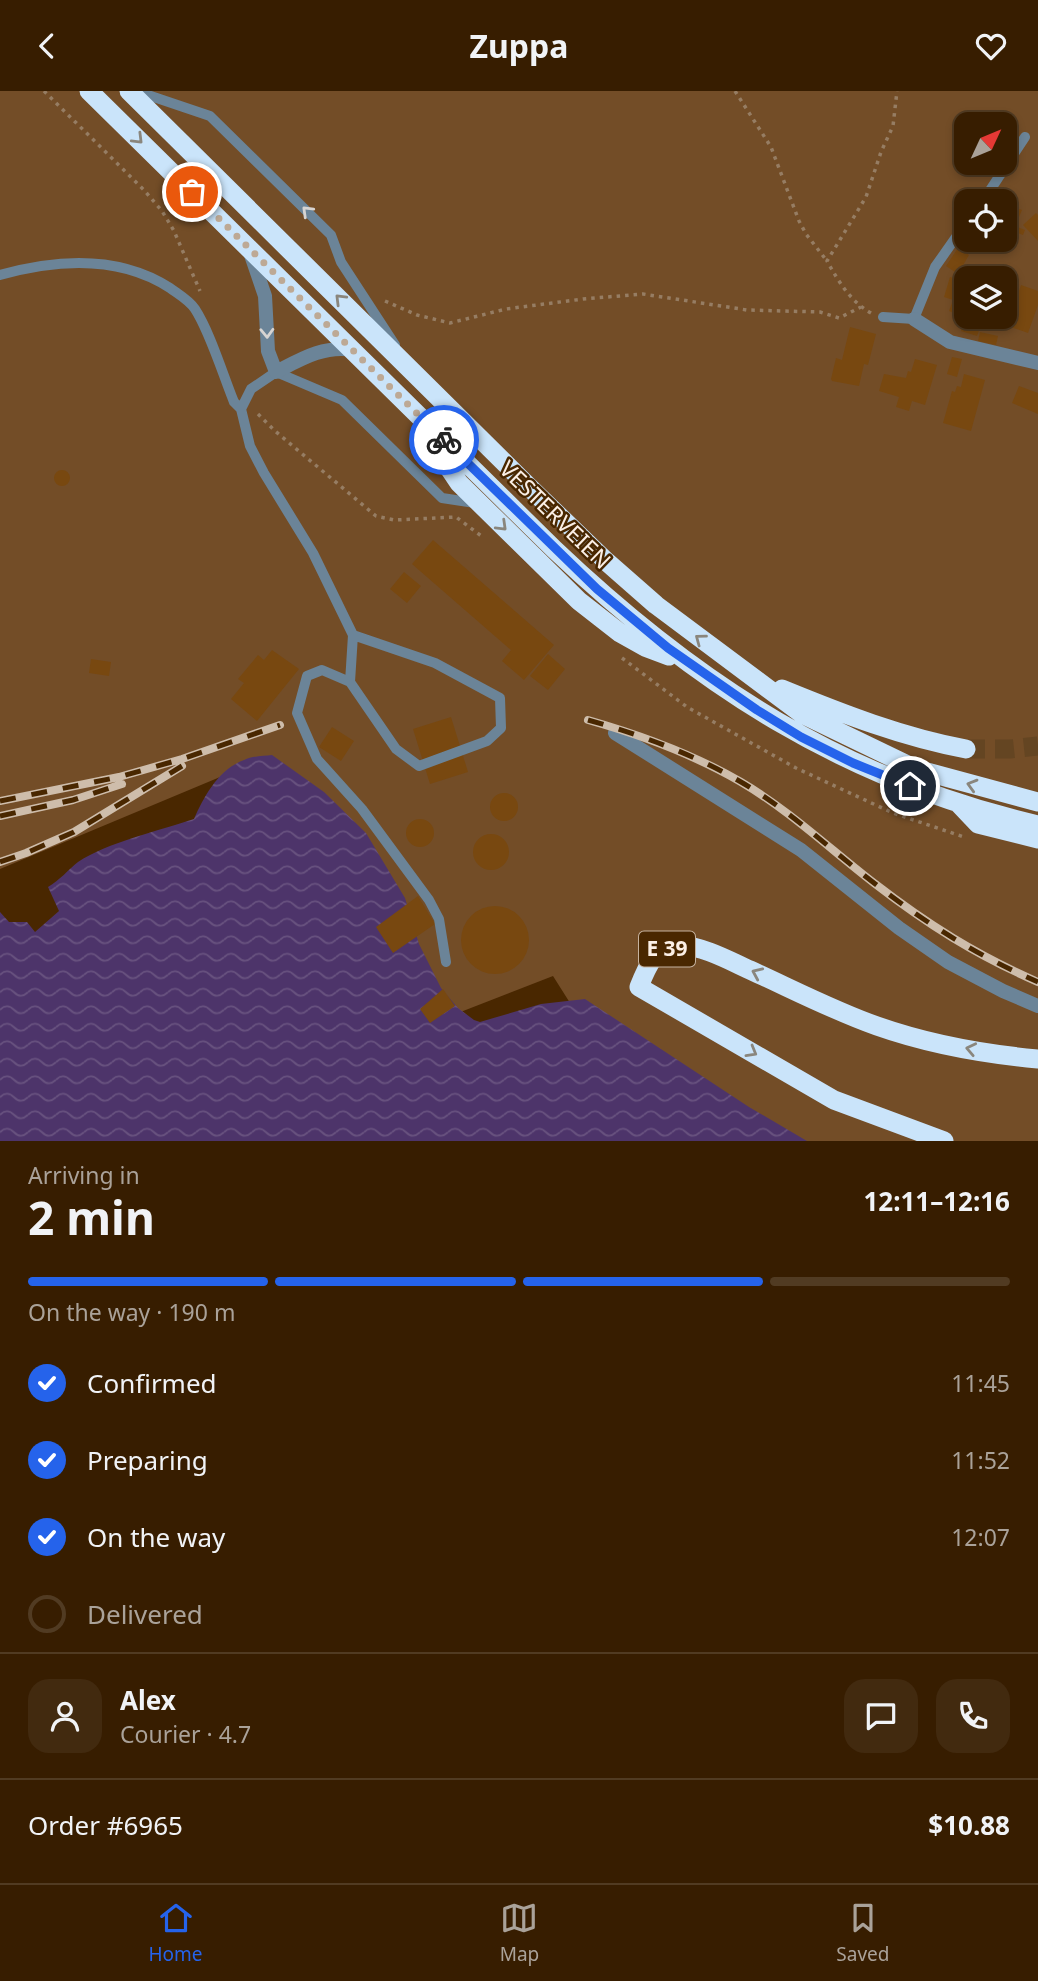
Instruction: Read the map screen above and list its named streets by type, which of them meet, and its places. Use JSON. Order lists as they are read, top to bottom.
{
  "streets": {
    "highway": ["VESTERVEIEN", "E 39"]
  },
  "north": "top right",
  "page": {
    "header": "Zuppa",
    "heading": ["2 min", "Arriving in", "12:11–12:16"],
    "panel": [
      "Alex",
      "Courier · 4.7",
      "Order #6965",
      "$10.88"
    ],
    "bar": "On the way · 190 m",
    "list": [
      ["Confirmed", "11:45"],
      ["Preparing", "11:52"],
      ["On the way", "12:07"],
      "Delivered"
    ],
    "tabs": ["Home", "Map", "Saved"]
  }
}
